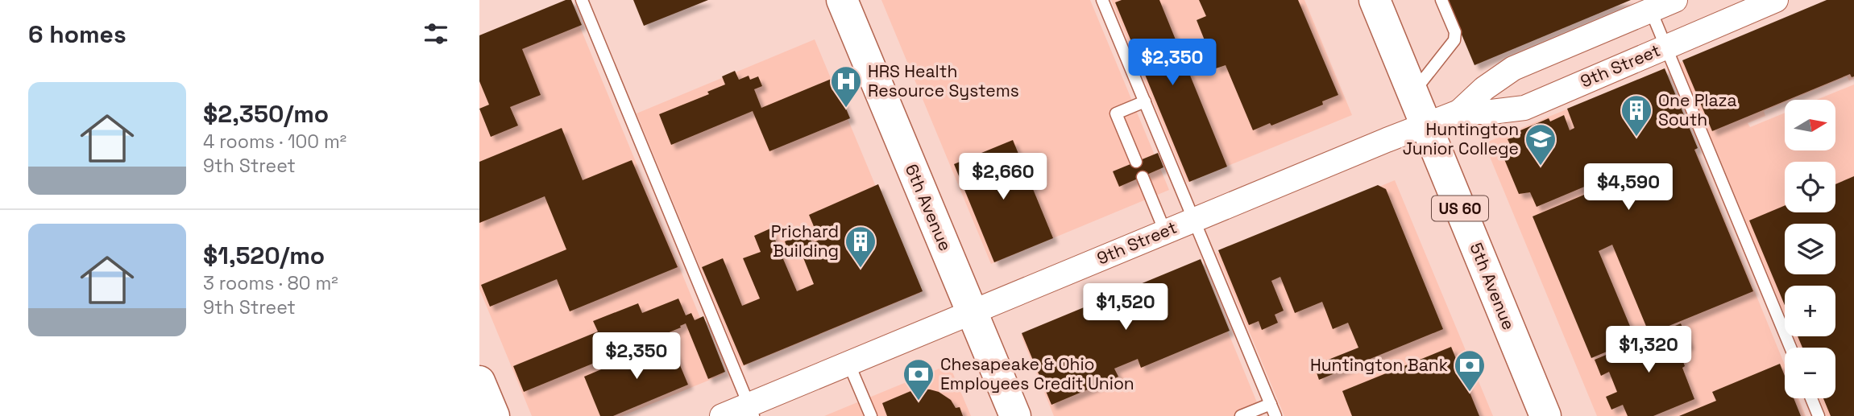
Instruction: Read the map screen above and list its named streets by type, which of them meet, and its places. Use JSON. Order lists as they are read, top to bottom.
{
  "streets": {
    "street": [
      "9th Street",
      "6th Avenue",
      "US 60",
      "5th Avenue"
    ]
  },
  "crossings": [
    ["9th Street", "6th Avenue"],
    ["9th Street", "5th Avenue"]
  ],
  "places": {
    "hospital": ["HRS Health Resource Systems"],
    "building": ["One Plaza South", "Prichard Building"],
    "school or university": ["Huntington Junior College"],
    "bank": ["Huntington Bank", "Chesapeake & Ohio Employees Credit Union"]
  },
  "north": "right",
  "page": {
    "heading": "6 homes",
    "price": [
      "$2,350",
      "$2,660",
      "$4,590",
      "$1,520",
      "$1,320",
      "$2,350"
    ],
    "list": [
      {
        "name": "$2,350/mo",
        "note": "4 rooms · 100 m² · 9th Street"
      },
      {
        "name": "$1,520/mo",
        "note": "3 rooms · 80 m² · 9th Street"
      }
    ],
    "map_buttons": ["+", "−"]
  }
}
